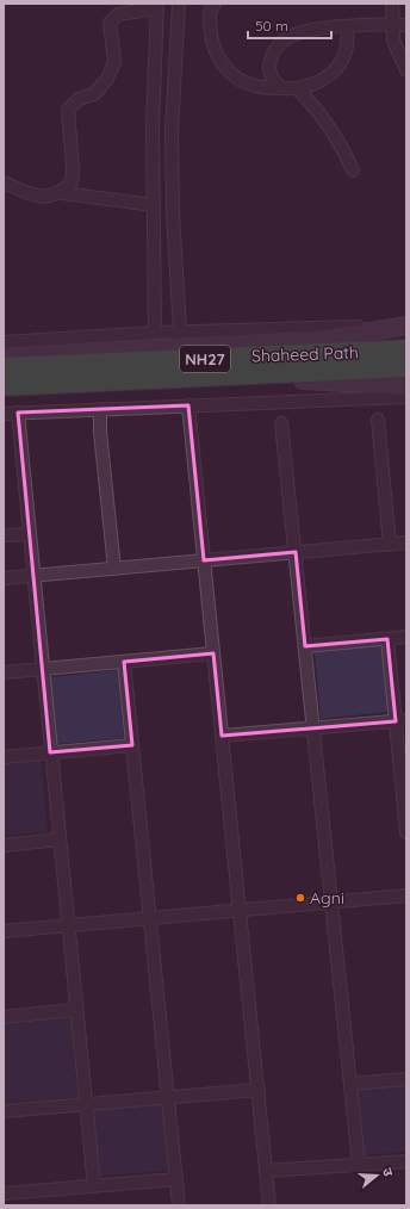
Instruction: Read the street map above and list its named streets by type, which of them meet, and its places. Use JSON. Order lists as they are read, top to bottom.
{
  "streets": {
    "highway": ["Shaheed Path", "NH27"]
  },
  "places": ["Agni"],
  "scale_bar": "50 m",
  "north": "right"
}
